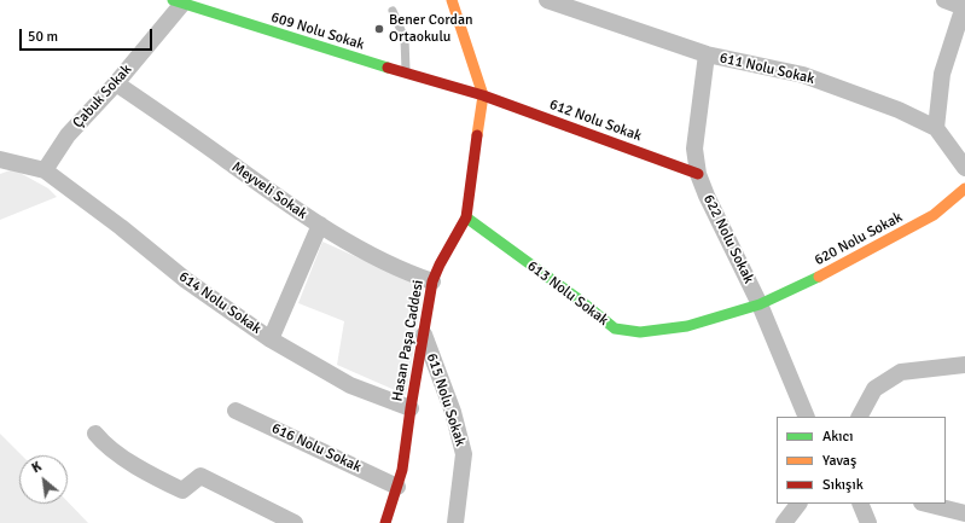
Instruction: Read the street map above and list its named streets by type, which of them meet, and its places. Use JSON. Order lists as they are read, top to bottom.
{
  "streets": {
    "street": [
      "609 Nolu Sokak",
      "611 Nolu Sokak",
      "Çabuk Sokak",
      "612 Nolu Sokak",
      "Meyveli Sokak",
      "622 Nolu Sokak",
      "620 Nolu Sokak",
      "613 Nolu Sokak",
      "614 Nolu Sokak",
      "Hasan Paşa Caddesi",
      "615 Nolu Sokak",
      "616 Nolu Sokak"
    ]
  },
  "crossings": [
    ["609 Nolu Sokak", "Çabuk Sokak"],
    ["609 Nolu Sokak", "612 Nolu Sokak"],
    ["609 Nolu Sokak", "Hasan Paşa Caddesi"],
    ["611 Nolu Sokak", "622 Nolu Sokak"],
    ["Çabuk Sokak", "Meyveli Sokak"],
    ["Çabuk Sokak", "614 Nolu Sokak"],
    ["612 Nolu Sokak", "622 Nolu Sokak"],
    ["612 Nolu Sokak", "Hasan Paşa Caddesi"],
    ["Meyveli Sokak", "Hasan Paşa Caddesi"],
    ["622 Nolu Sokak", "620 Nolu Sokak"],
    ["622 Nolu Sokak", "613 Nolu Sokak"],
    ["620 Nolu Sokak", "613 Nolu Sokak"],
    ["613 Nolu Sokak", "Hasan Paşa Caddesi"],
    ["614 Nolu Sokak", "Hasan Paşa Caddesi"],
    ["Hasan Paşa Caddesi", "615 Nolu Sokak"],
    ["Hasan Paşa Caddesi", "616 Nolu Sokak"]
  ],
  "places": ["Bener Cordan Ortaokulu"],
  "legend": ["Akıcı", "Yavaş", "Sıkışık"],
  "scale_bar": "50 m",
  "north": "top left"
}
